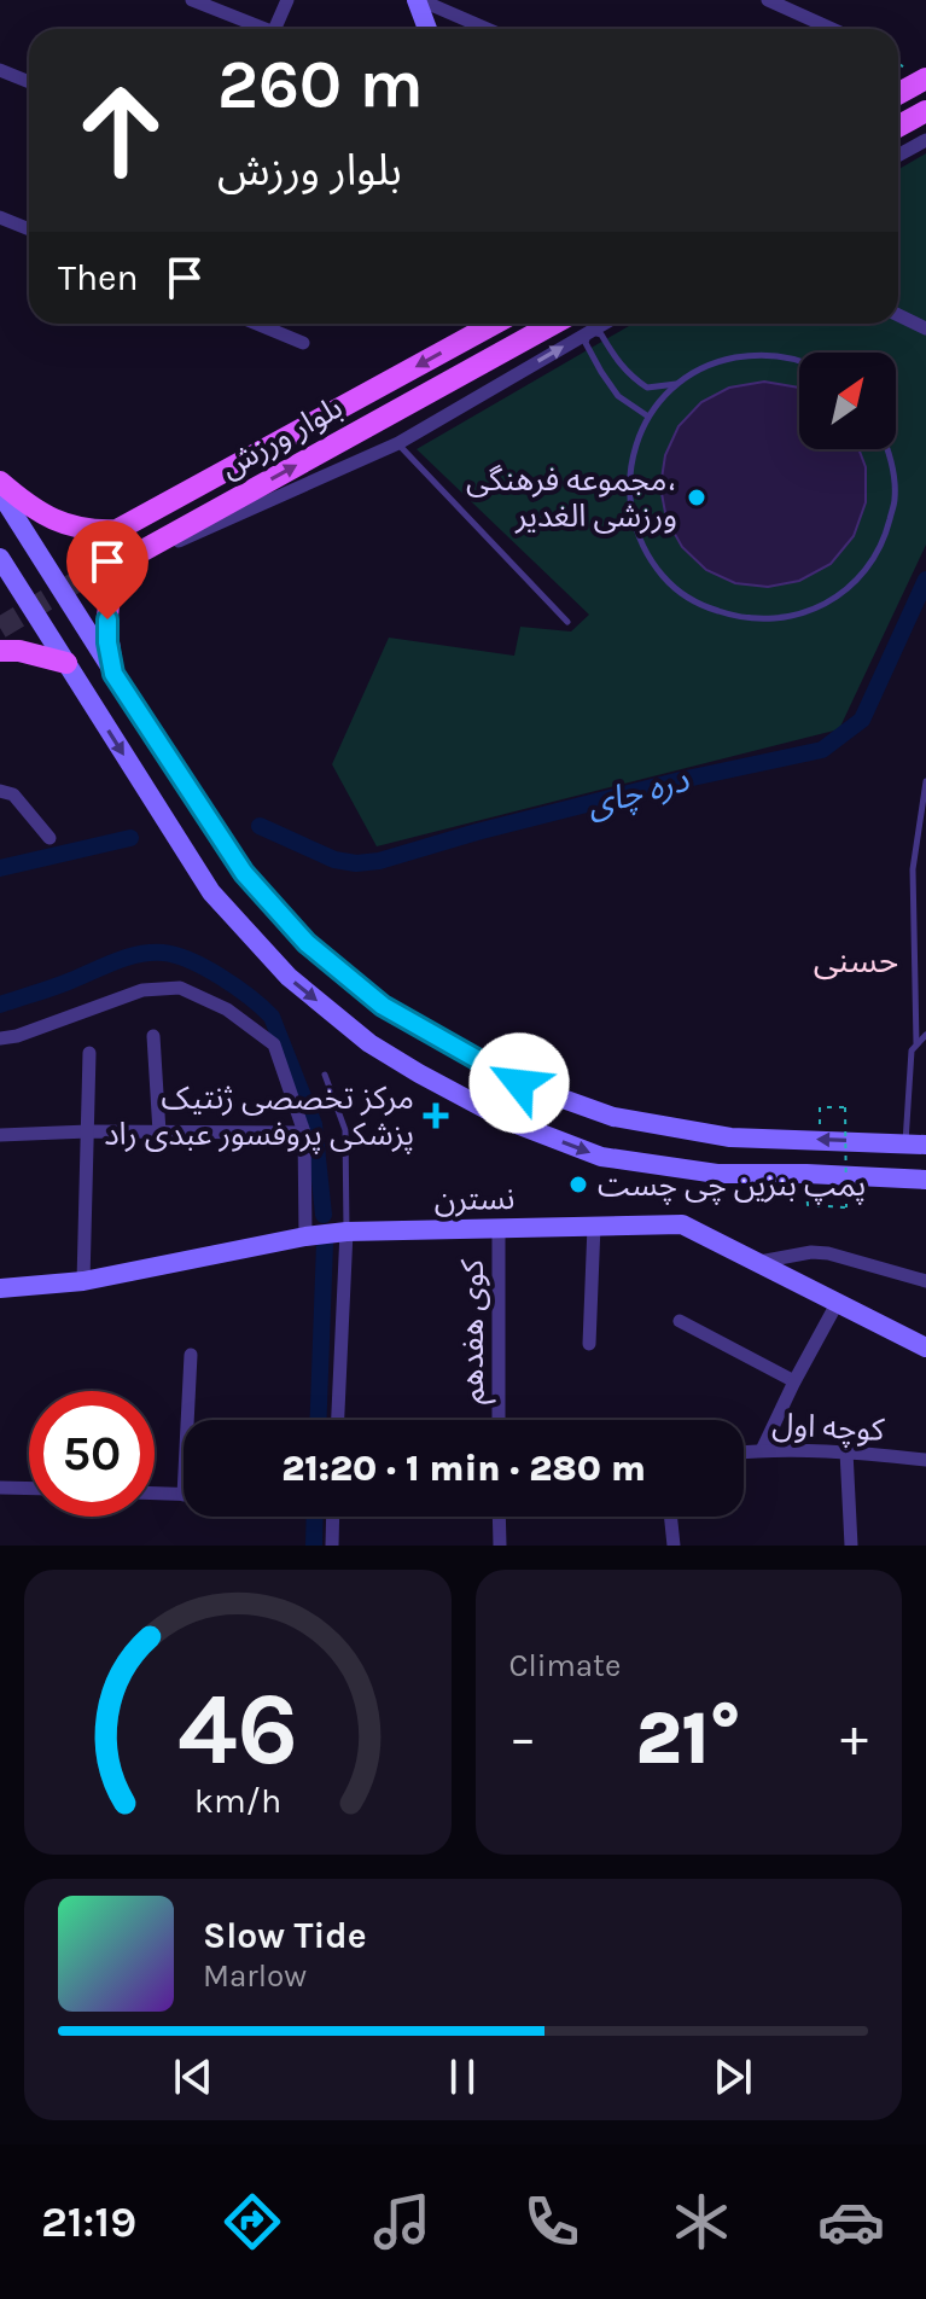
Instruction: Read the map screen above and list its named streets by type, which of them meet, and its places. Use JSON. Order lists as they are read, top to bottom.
{
  "streets": {
    "main road": ["بلوار ورزش", "نسترن"],
    "street": ["کوی هفدهم", "کوچه اول"]
  },
  "crossings": [
    ["نسترن", "کوی هفدهم"]
  ],
  "districts": ["حسنی"],
  "water": ["دره چای"],
  "places": {
    "other": ["مجموعه فرهنگی، ورزشی الغدیر", "پمپ بنزین چى چست"],
    "health": ["مرکز تخصصی ژنتیک پزشکی پروفسور عبدی راد"]
  },
  "north": "top right",
  "page": {
    "turn": ["260 m", "بلوار ورزش"],
    "then": "Then",
    "limit": "50",
    "trip": "21:20 · 1 min · 280 m",
    "tile": "Climate",
    "heat": ["−", "21°", "+"],
    "song": ["Slow Tide", "Marlow"],
    "tabs": "21:19",
    "gauge": ["46", "km/h"]
  }
}
